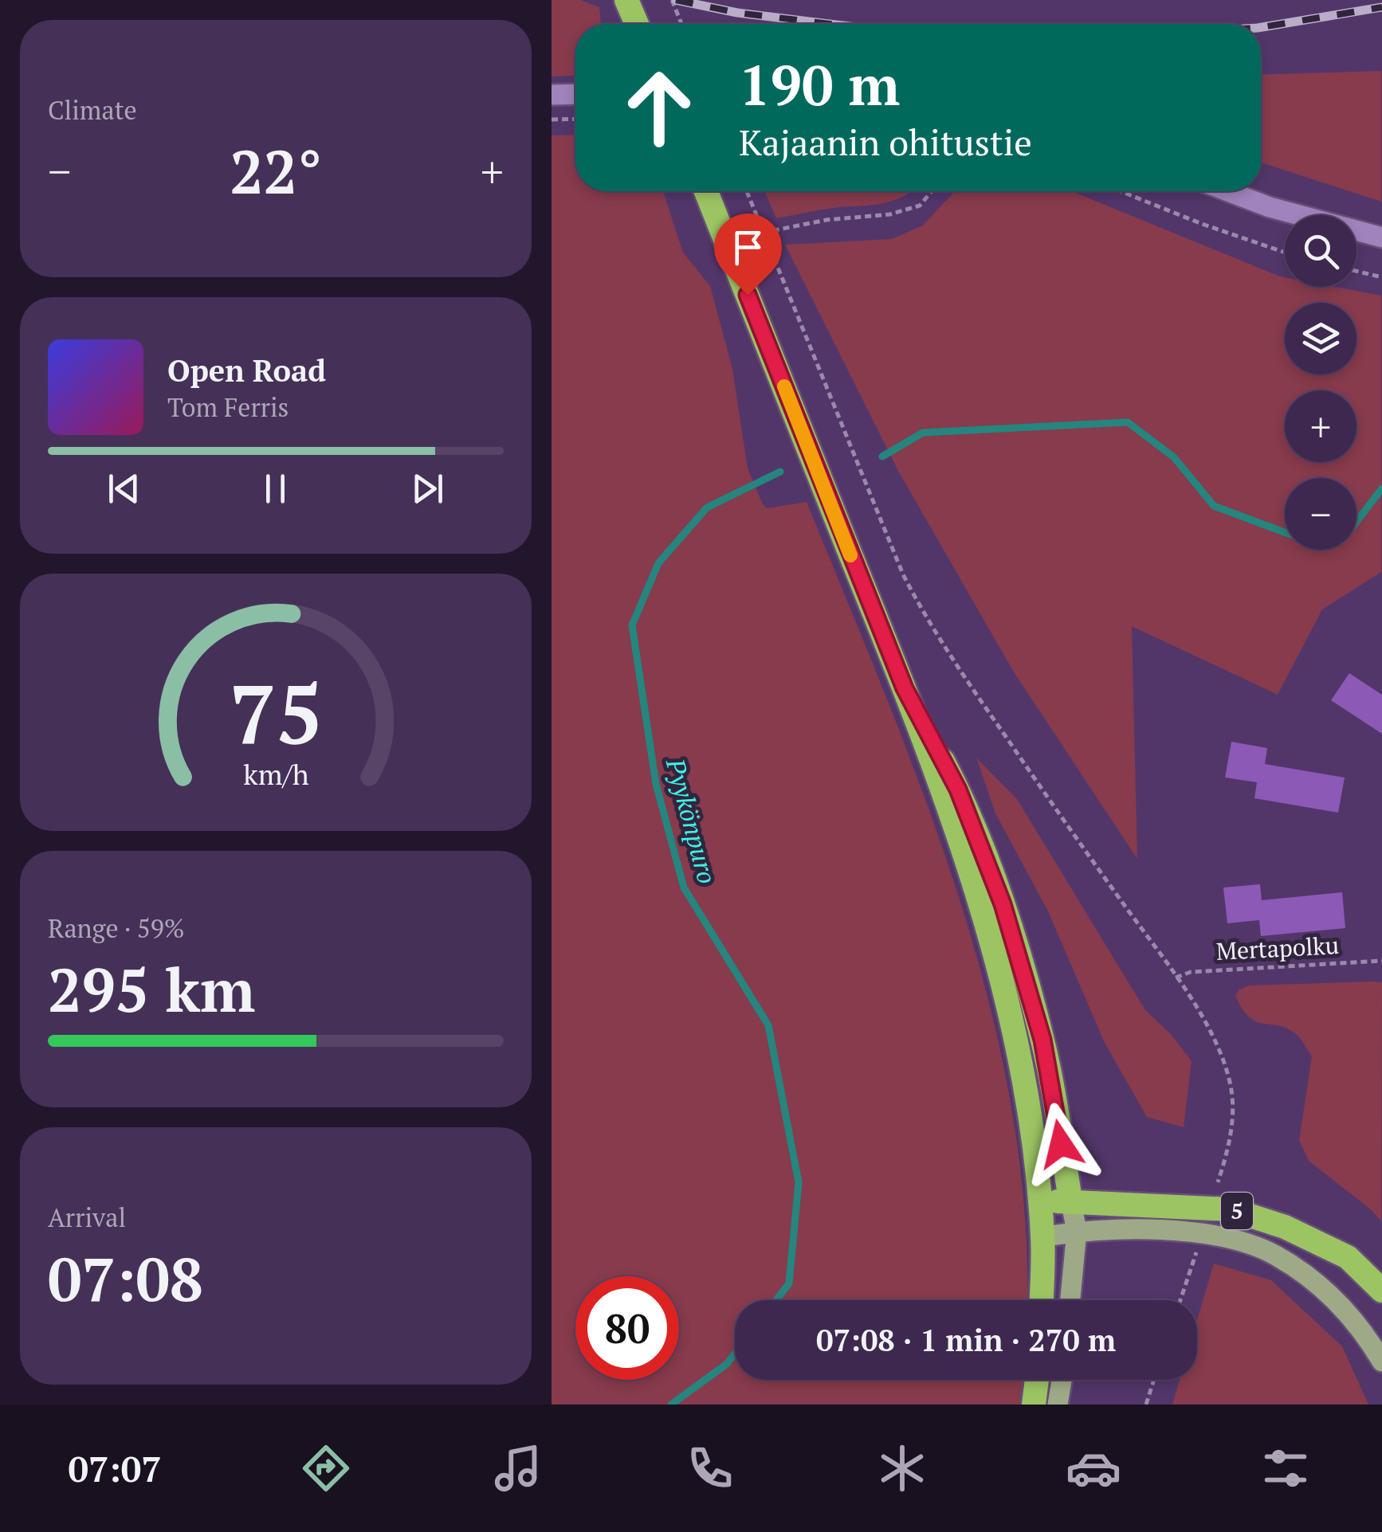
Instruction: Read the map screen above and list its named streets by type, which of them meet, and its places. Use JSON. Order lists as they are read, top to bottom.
{
  "streets": {
    "highway": ["5"],
    "path": ["Mertapolku"]
  },
  "water": ["Pyykönpuro"],
  "page": {
    "tile": [
      "Climate",
      ["Range · 59%", "295 km"],
      ["Arrival", "07:08"]
    ],
    "turn": ["190 m", "Kajaanin ohitustie"],
    "heat": ["−", "22°", "+"],
    "map_buttons": ["+", "−"],
    "song": ["Open Road", "Tom Ferris"],
    "limit": "80",
    "trip": "07:08 · 1 min · 270 m",
    "tabs": "07:07",
    "gauge": ["75", "km/h"]
  }
}
